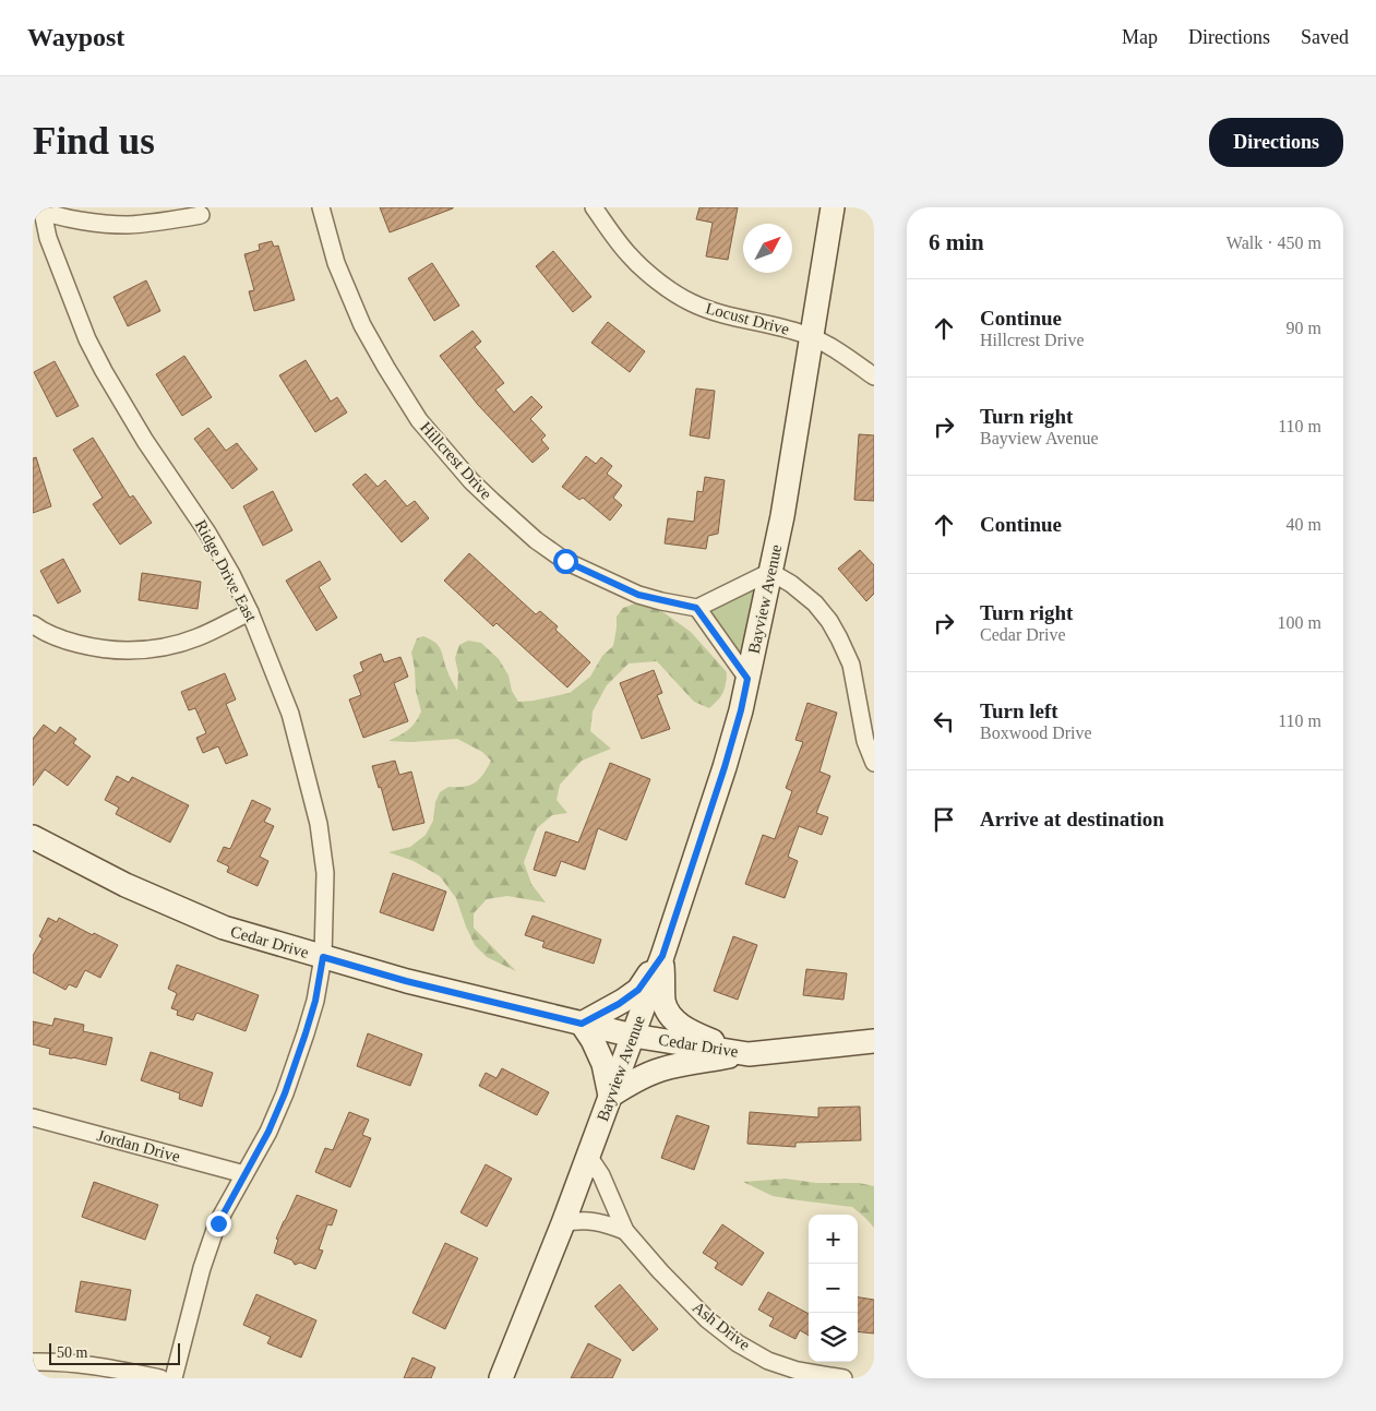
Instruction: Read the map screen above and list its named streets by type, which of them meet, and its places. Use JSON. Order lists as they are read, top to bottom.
{
  "streets": {
    "main road": ["Bayview Avenue", "Cedar Drive"],
    "street": [
      "Locust Drive",
      "Hillcrest Drive",
      "Ridge Drive East",
      "Jordan Drive",
      "Ash Drive"
    ]
  },
  "crossings": [
    ["Locust Drive", "Bayview Avenue"],
    ["Ridge Drive East", "Cedar Drive"],
    ["Ridge Drive East", "Jordan Drive"],
    ["Bayview Avenue", "Cedar Drive"],
    ["Bayview Avenue", "Ash Drive"]
  ],
  "scale_bar": "50 m",
  "north": "top right",
  "page": {
    "header": "Waypost",
    "nav": ["Map", "Directions", "Saved"],
    "buttons": "Directions",
    "title": "Find us",
    "heading": ["6 min", "Walk · 450 m"],
    "list": [
      ["Continue", "Hillcrest Drive", "90 m"],
      ["Turn right", "Bayview Avenue", "110 m"],
      ["Continue", "40 m"],
      ["Turn right", "Cedar Drive", "100 m"],
      ["Turn left", "Boxwood Drive", "110 m"],
      "Arrive at destination"
    ],
    "map_buttons": ["+", "−"],
    "scale": "50 m"
  }
}
